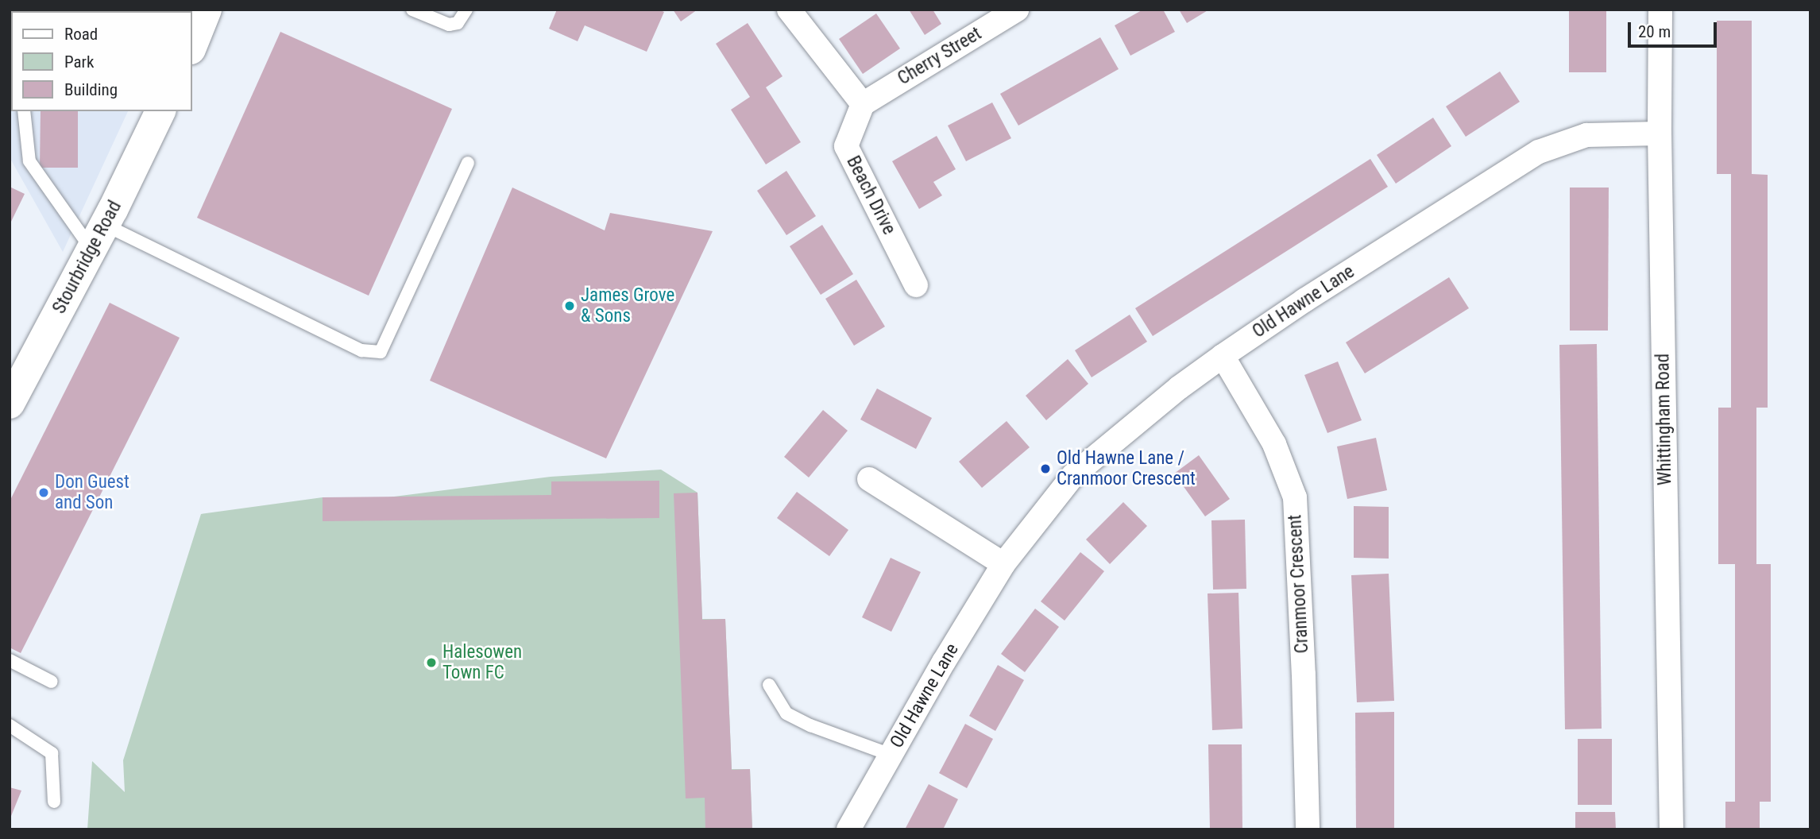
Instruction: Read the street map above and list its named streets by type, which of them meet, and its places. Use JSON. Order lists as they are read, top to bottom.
{
  "streets": {
    "main road": ["Stourbridge Road"],
    "street": [
      "Cherry Street",
      "Beach Drive",
      "Old Hawne Lane",
      "Whittingham Road",
      "Cranmoor Crescent"
    ]
  },
  "crossings": [
    ["Cherry Street", "Beach Drive"],
    ["Old Hawne Lane", "Whittingham Road"],
    ["Old Hawne Lane", "Cranmoor Crescent"]
  ],
  "places": [
    "James Grove & Sons",
    "Old Hawne Lane / Cranmoor Crescent",
    "Don Guest and Son",
    "Halesowen Town FC"
  ],
  "legend": ["Road", "Park", "Building"],
  "scale_bar": "20 m"
}
